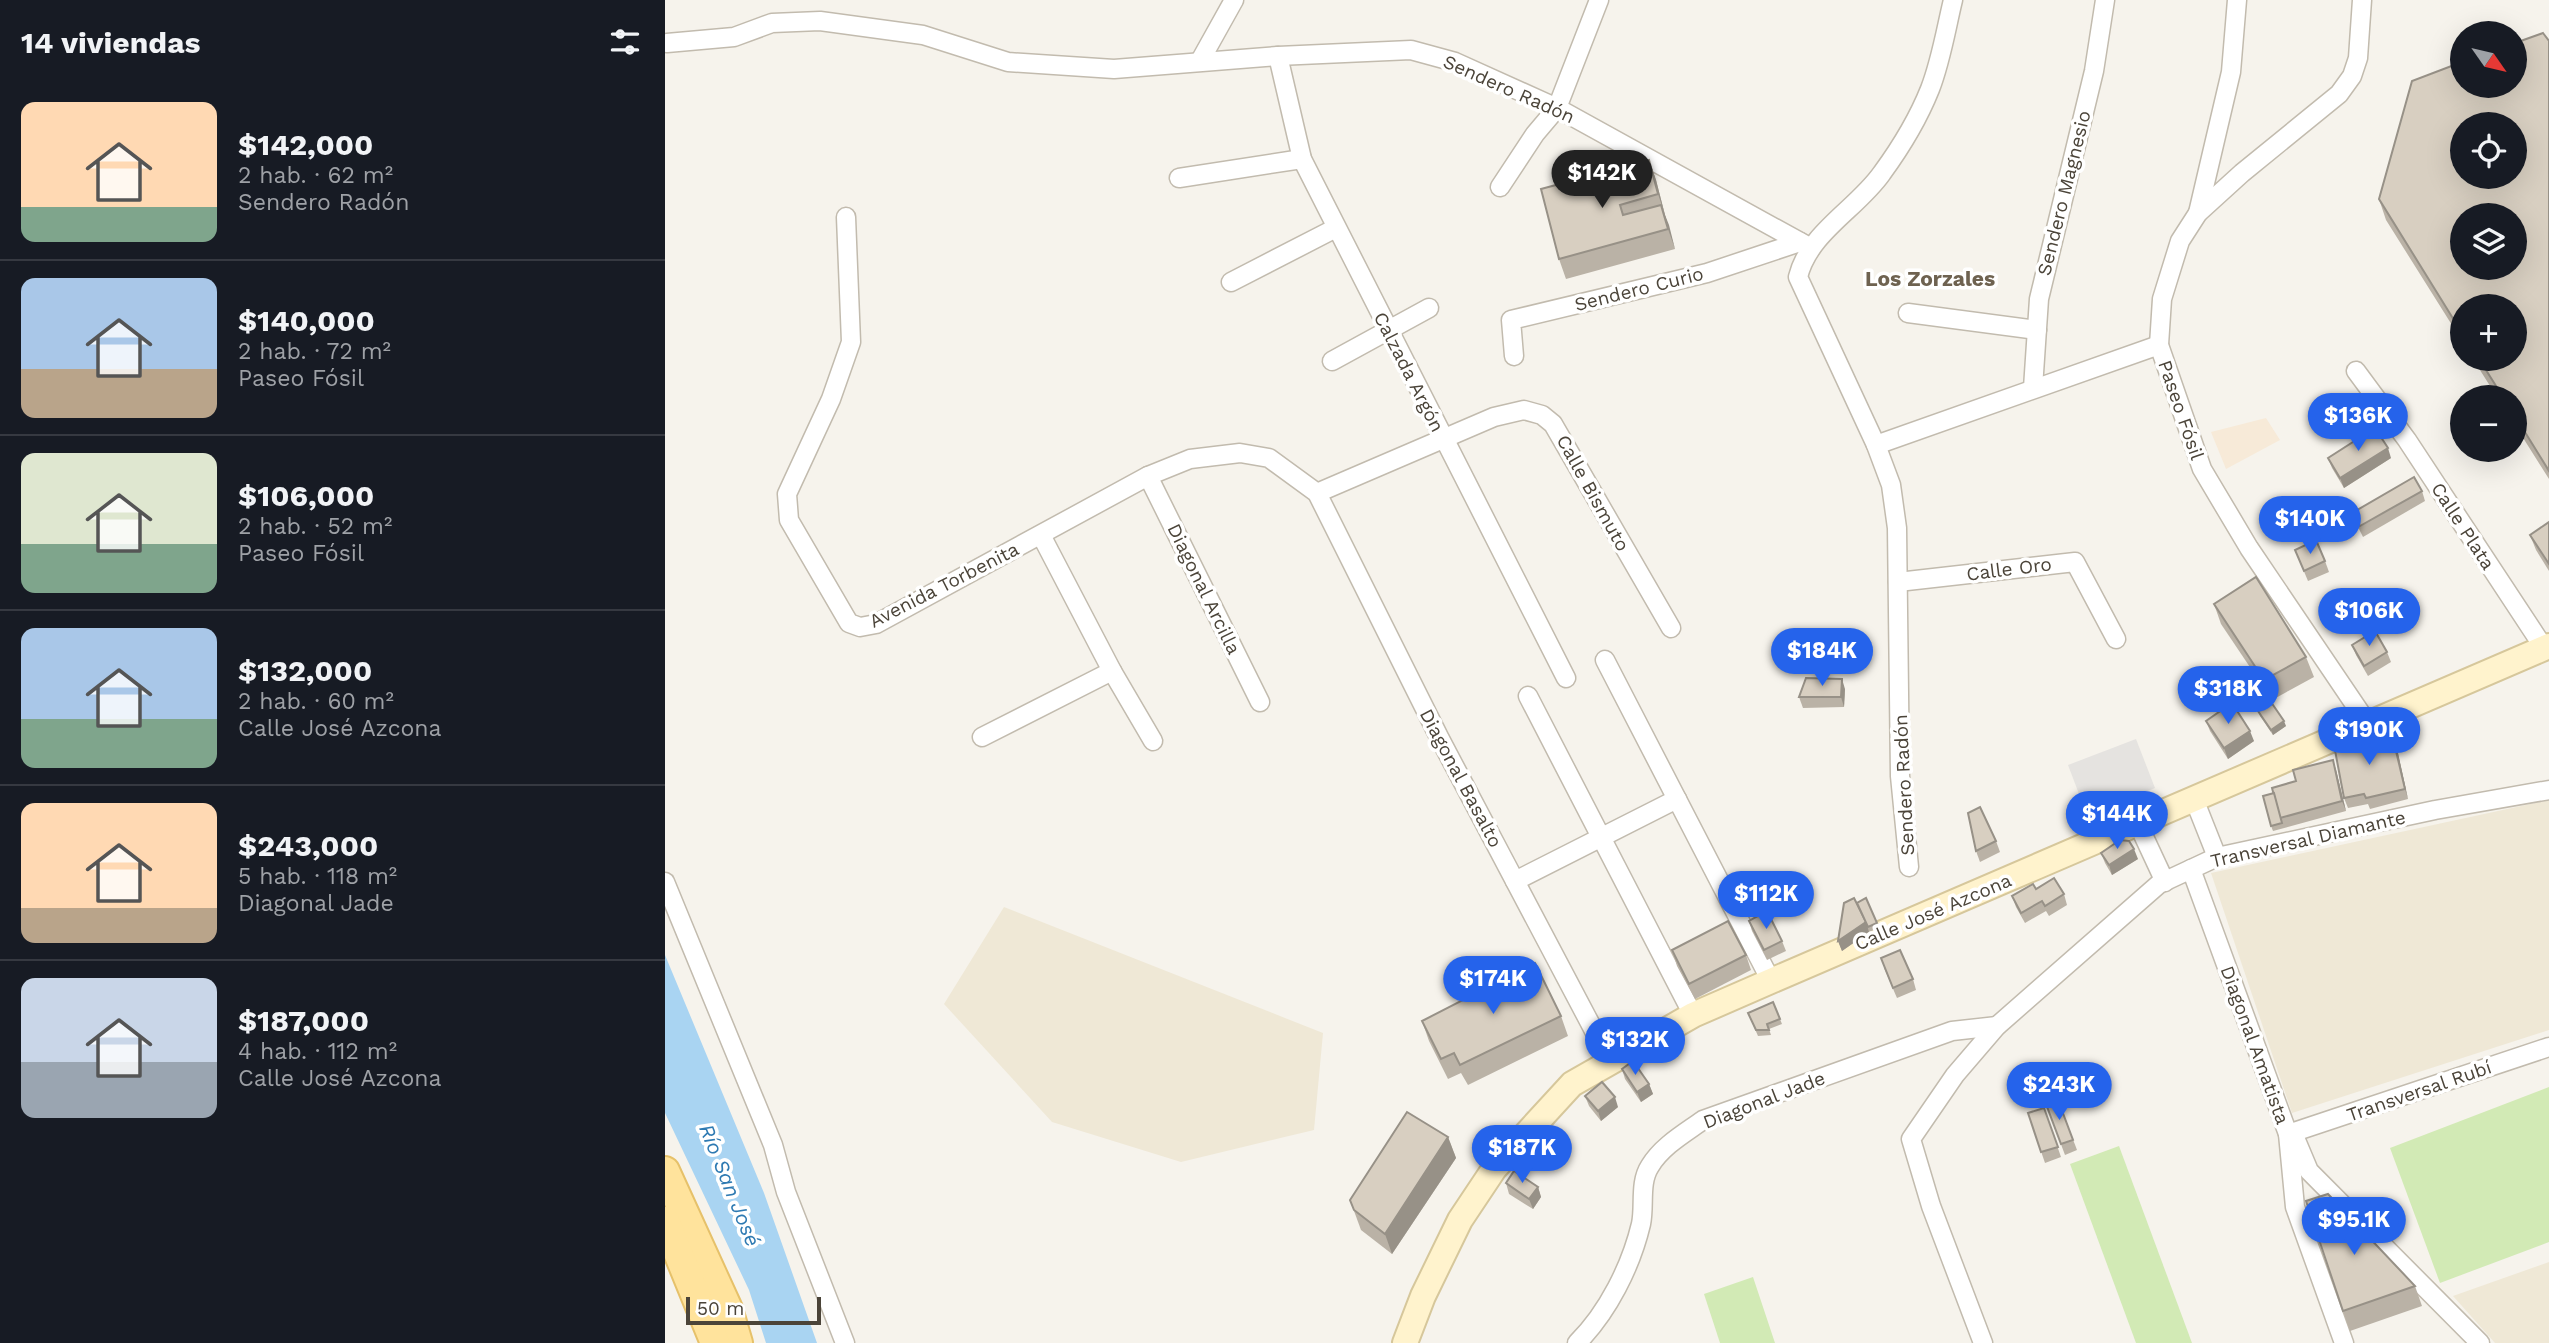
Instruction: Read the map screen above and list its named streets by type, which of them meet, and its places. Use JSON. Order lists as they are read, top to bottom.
{
  "streets": {
    "main road": ["Calle José Azcona"],
    "street": [
      "Sendero Radón",
      "Sendero Magnesio",
      "Sendero Curio",
      "Calzada Argón",
      "Paseo Fósil",
      "Calle Bismuto",
      "Calle Plata",
      "Calle Oro",
      "Avenida Torbenita",
      "Diagonal Arcilla",
      "Diagonal Basalto",
      "Transversal Diamante",
      "Diagonal Amatista",
      "Transversal Rubí",
      "Diagonal Jade"
    ]
  },
  "crossings": [
    ["Sendero Radón", "Sendero Curio"],
    ["Sendero Radón", "Calzada Argón"],
    ["Sendero Radón", "Calle Oro"],
    ["Calzada Argón", "Calle Bismuto"],
    ["Paseo Fósil", "Calle José Azcona"],
    ["Calle Bismuto", "Avenida Torbenita"],
    ["Calle Bismuto", "Diagonal Basalto"],
    ["Calle Plata", "Calle José Azcona"],
    ["Avenida Torbenita", "Diagonal Arcilla"],
    ["Avenida Torbenita", "Diagonal Basalto"],
    ["Diagonal Basalto", "Calle José Azcona"],
    ["Transversal Diamante", "Diagonal Amatista"],
    ["Transversal Diamante", "Diagonal Jade"],
    ["Diagonal Amatista", "Transversal Rubí"]
  ],
  "districts": ["Los Zorzales"],
  "water": ["Río San José"],
  "scale_bar": "50 m",
  "north": "bottom right",
  "page": {
    "heading": "14 viviendas",
    "map_buttons": ["+", "−"],
    "list": [
      {
        "name": "$142,000",
        "note": "2 hab. · 62 m² · Sendero Radón"
      },
      {
        "name": "$140,000",
        "note": "2 hab. · 72 m² · Paseo Fósil"
      },
      {
        "name": "$106,000",
        "note": "2 hab. · 52 m² · Paseo Fósil"
      },
      {
        "name": "$132,000",
        "note": "2 hab. · 60 m² · Calle José Azcona"
      },
      {
        "name": "$243,000",
        "note": "5 hab. · 118 m² · Diagonal Jade"
      },
      {
        "name": "$187,000",
        "note": "4 hab. · 112 m² · Calle José Azcona"
      }
    ],
    "price": [
      "$142K",
      "$136K",
      "$140K",
      "$106K",
      "$184K",
      "$318K",
      "$190K",
      "$144K",
      "$112K",
      "$174K",
      "$132K",
      "$243K",
      "$187K",
      "$95.1K"
    ],
    "scale": "50 m"
  }
}
